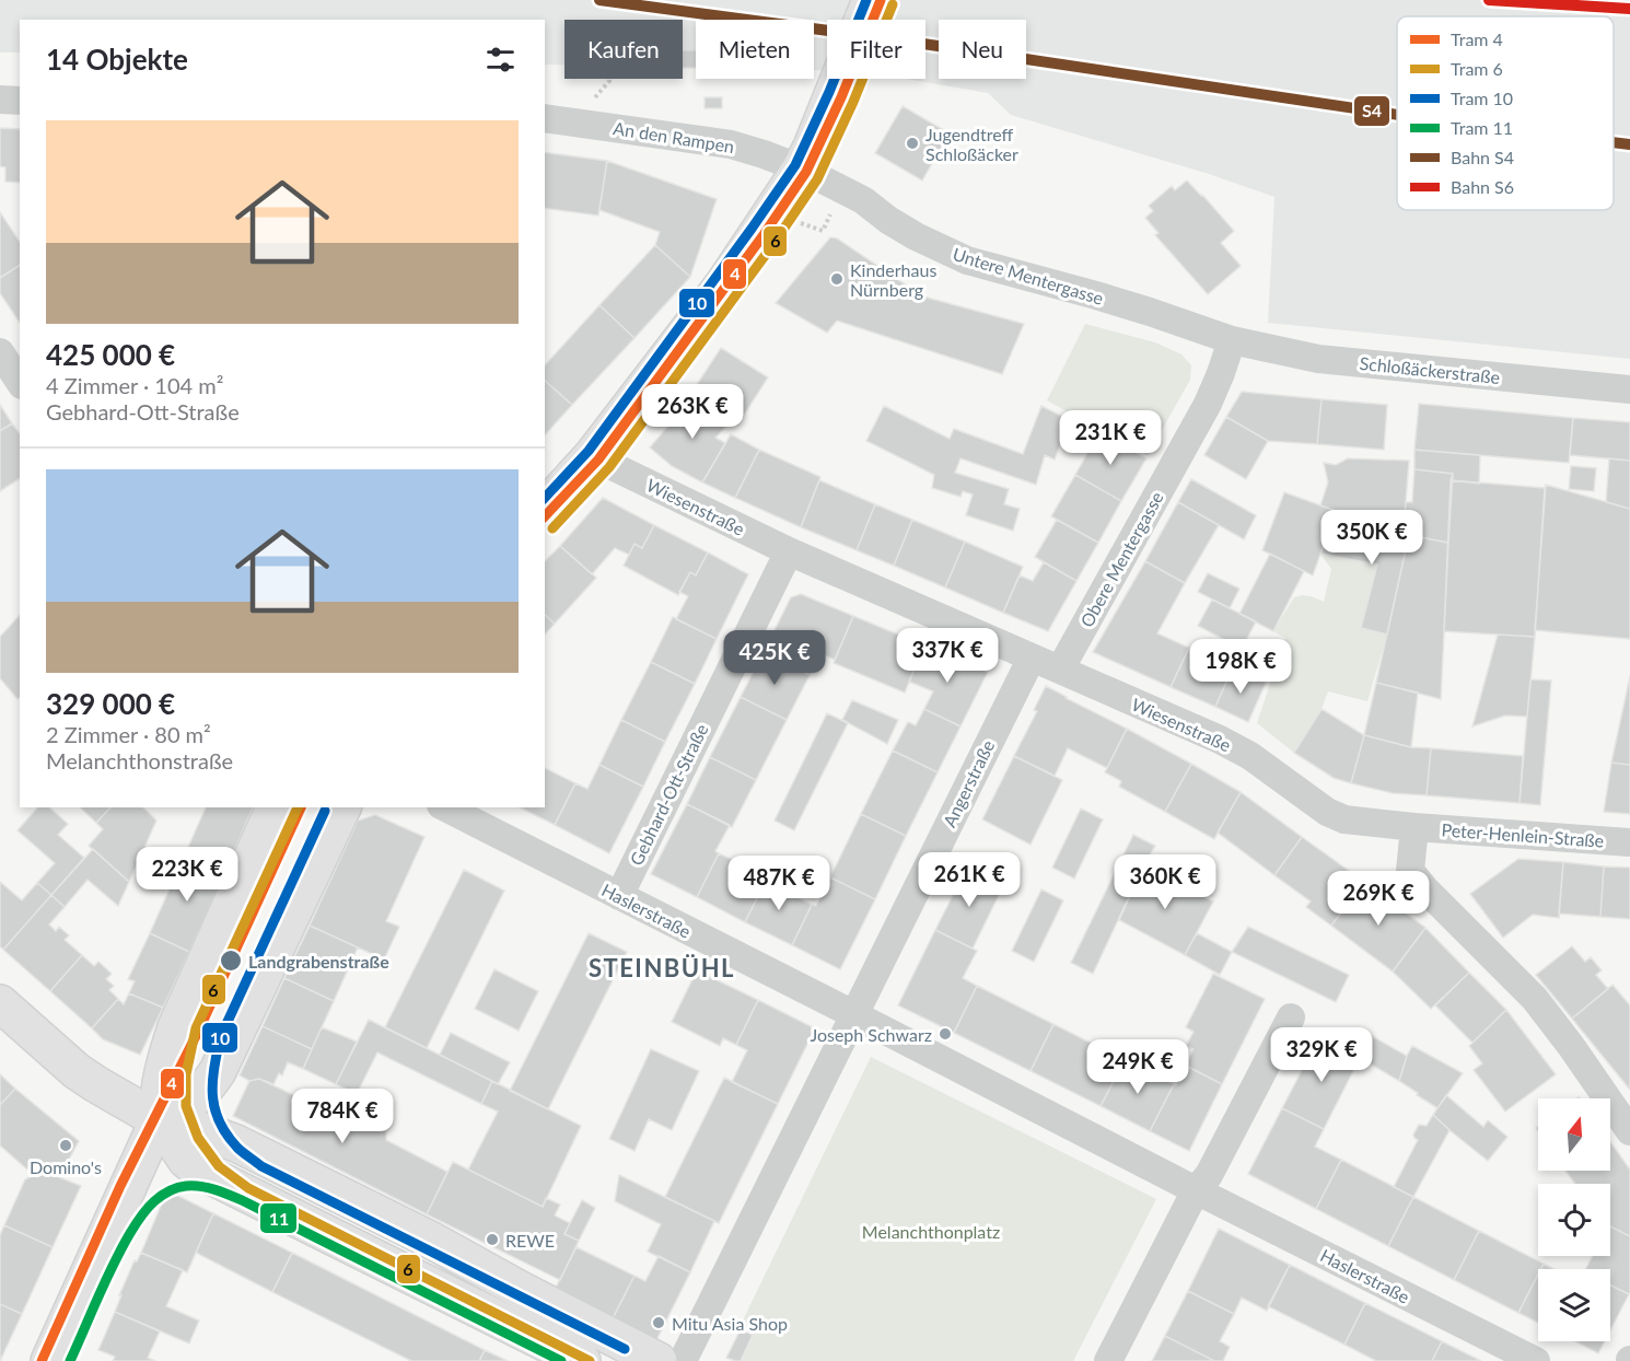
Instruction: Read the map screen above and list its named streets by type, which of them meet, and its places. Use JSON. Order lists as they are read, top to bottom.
{
  "streets": {
    "street": [
      "An den Rampen",
      "Untere Mentergasse",
      "Schloßäckerstraße",
      "Wiesenstraße",
      "Obere Mentergasse",
      "Angerstraße",
      "Gebhard-Ott-Straße",
      "Peter-Henlein-Straße",
      "Haslerstraße"
    ]
  },
  "crossings": [
    ["An den Rampen", "Untere Mentergasse"],
    ["Untere Mentergasse", "Schloßäckerstraße"],
    ["Untere Mentergasse", "Obere Mentergasse"],
    ["Schloßäckerstraße", "Obere Mentergasse"],
    ["Wiesenstraße", "Obere Mentergasse"],
    ["Wiesenstraße", "Angerstraße"],
    ["Wiesenstraße", "Gebhard-Ott-Straße"],
    ["Wiesenstraße", "Peter-Henlein-Straße"],
    ["Angerstraße", "Haslerstraße"],
    ["Gebhard-Ott-Straße", "Haslerstraße"]
  ],
  "districts": ["STEINBÜHL"],
  "parks": ["Melanchthonplatz"],
  "places": [
    "Jugendtreff Schloßäcker",
    "Kinderhaus Nürnberg",
    "Landgrabenstraße",
    "Joseph Schwarz",
    "Domino's",
    "REWE",
    "Mitu Asia Shop"
  ],
  "lines": [
    "tram line 4",
    "tram line 10",
    "rail line S4",
    "rail line S6",
    "tram line 6",
    "tram line 11"
  ],
  "legend": [
    "Tram 4",
    "Tram 6",
    "Tram 10",
    "Tram 11",
    "Bahn S4",
    "Bahn S6"
  ],
  "north": "top",
  "page": {
    "chip": [
      "Kaufen",
      "Mieten",
      "Filter",
      "Neu"
    ],
    "heading": "14 Objekte",
    "list": [
      {
        "name": "425 000 €",
        "note": "4 Zimmer · 104 m² · Gebhard-Ott-Straße"
      },
      {
        "name": "329 000 €",
        "note": "2 Zimmer · 80 m² · Melanchthonstraße"
      }
    ],
    "price": [
      "263K €",
      "231K €",
      "350K €",
      "337K €",
      "425K €",
      "198K €",
      "223K €",
      "261K €",
      "360K €",
      "487K €",
      "269K €",
      "329K €",
      "249K €",
      "784K €"
    ]
  }
}
